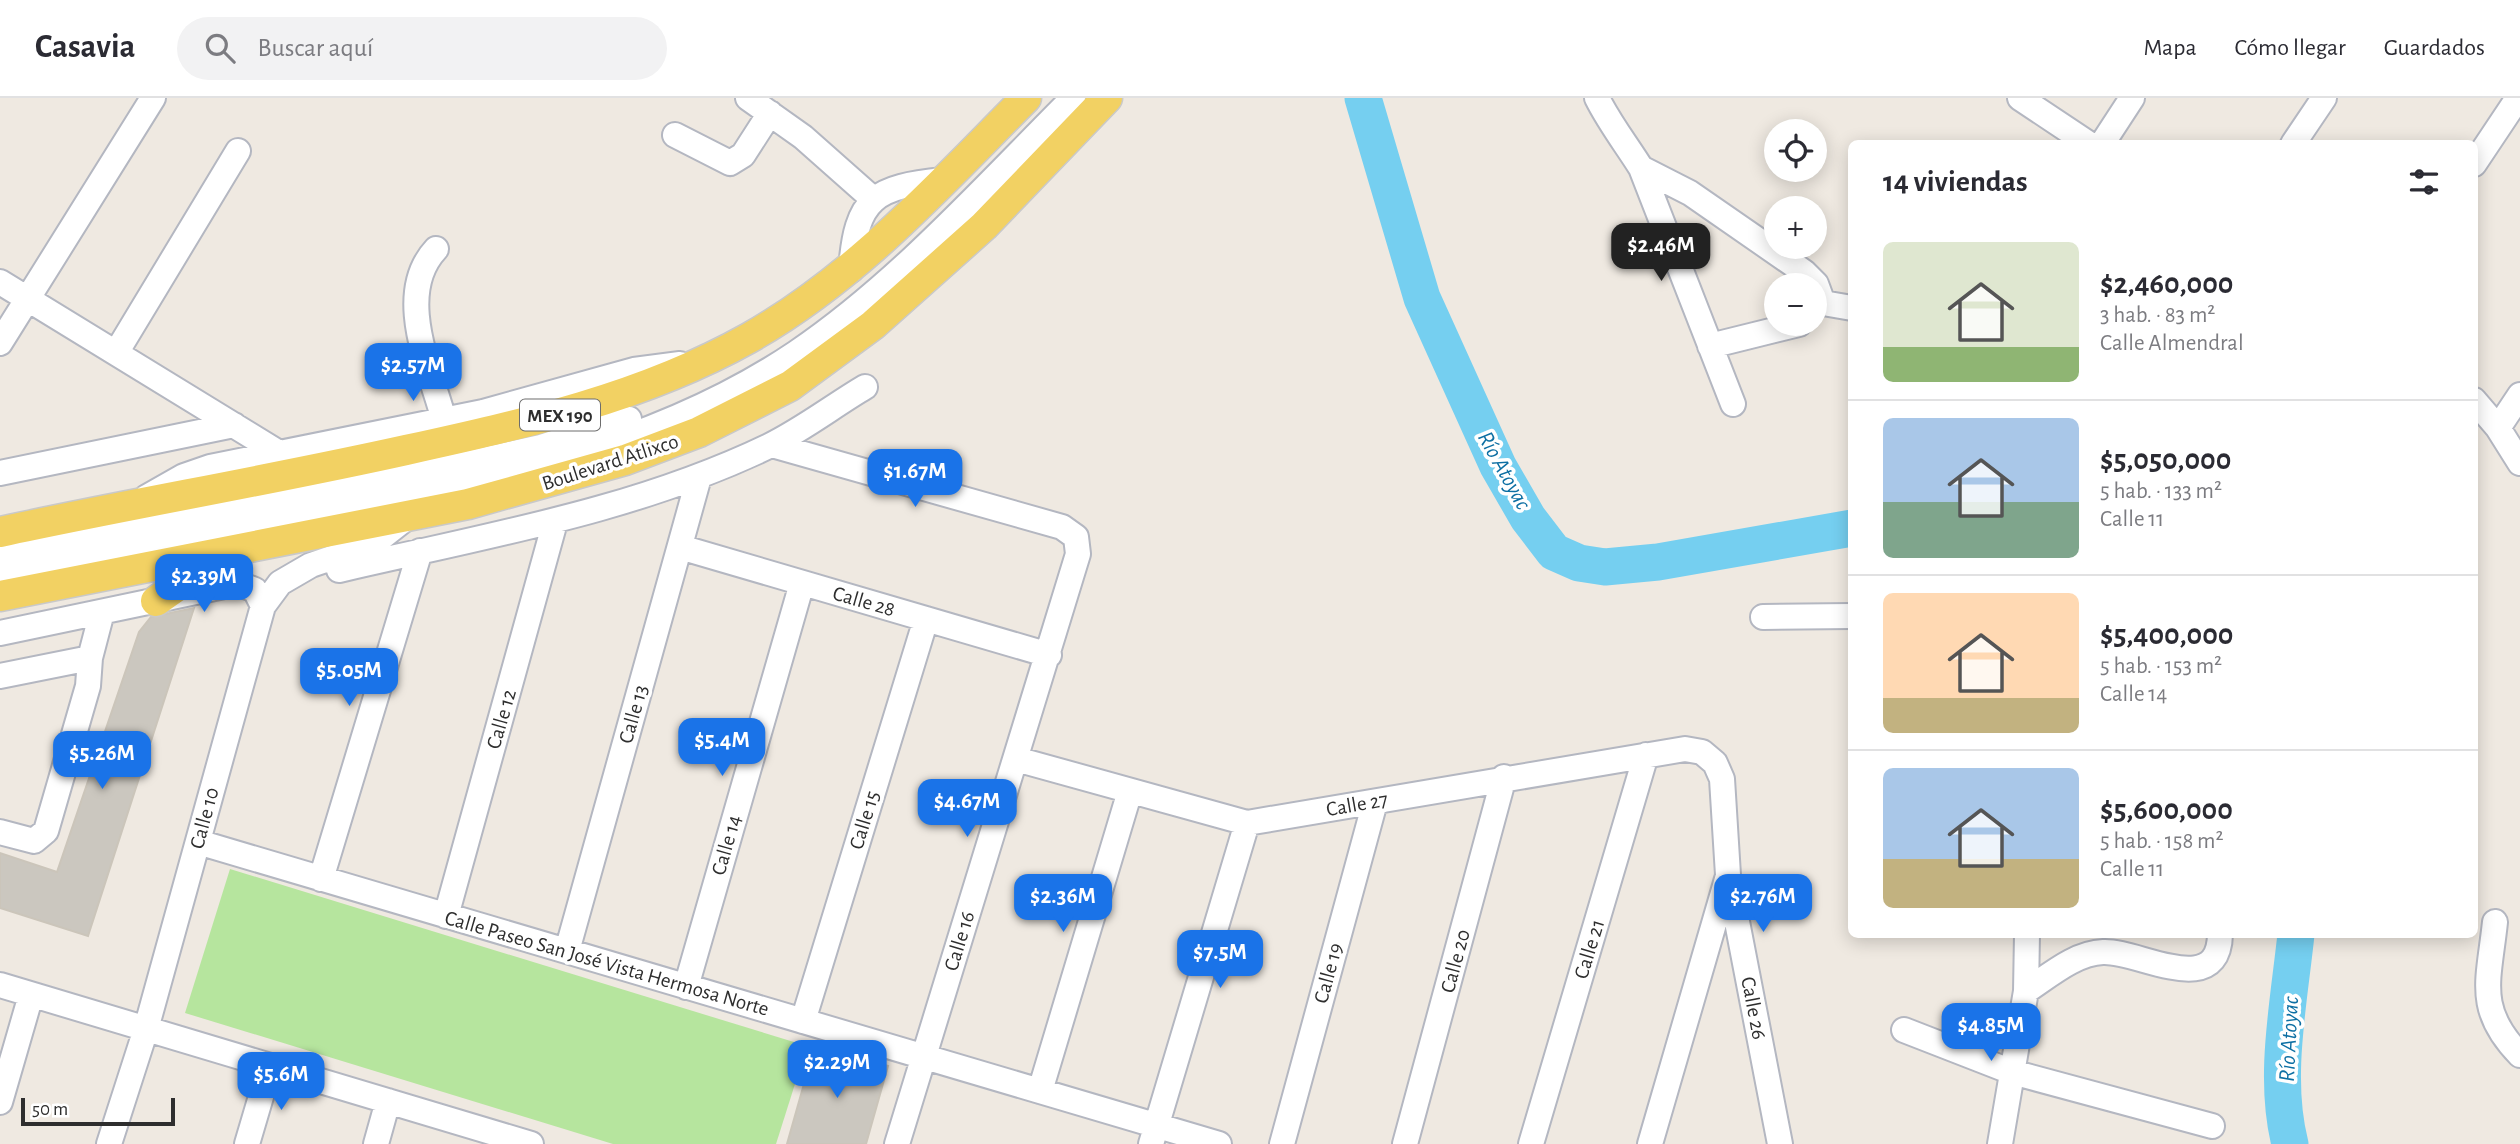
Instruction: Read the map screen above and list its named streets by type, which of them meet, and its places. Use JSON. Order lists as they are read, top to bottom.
{
  "streets": {
    "main road": ["MEX 190", "Boulevard Atlixco"],
    "street": [
      "Calle 28",
      "Calle 13",
      "Calle 12",
      "Calle 27",
      "Calle 10",
      "Calle 15",
      "Calle 14",
      "Calle 16",
      "Calle 21",
      "Calle 20",
      "Calle Paseo San José Vista Hermosa Norte",
      "Calle 19",
      "Calle 26"
    ]
  },
  "crossings": [
    ["Calle 28", "Calle 13"],
    ["Calle 28", "Calle 15"],
    ["Calle 28", "Calle 14"],
    ["Calle 28", "Calle 16"],
    ["Calle 13", "Calle Paseo San José Vista Hermosa Norte"],
    ["Calle 12", "Calle Paseo San José Vista Hermosa Norte"],
    ["Calle 27", "Calle 16"],
    ["Calle 27", "Calle 21"],
    ["Calle 27", "Calle 20"],
    ["Calle 27", "Calle 19"],
    ["Calle 27", "Calle 26"],
    ["Calle 10", "Calle Paseo San José Vista Hermosa Norte"],
    ["Calle 15", "Calle Paseo San José Vista Hermosa Norte"],
    ["Calle 14", "Calle Paseo San José Vista Hermosa Norte"],
    ["Calle 16", "Calle Paseo San José Vista Hermosa Norte"]
  ],
  "water": ["Río Atoyac"],
  "scale_bar": "50 m",
  "page": {
    "header": "Casavia",
    "search": "Buscar aquí",
    "nav": ["Mapa", "Cómo llegar", "Guardados"],
    "map_buttons": ["+", "−"],
    "heading": "14 viviendas",
    "price": [
      "$2.46M",
      "$2.57M",
      "$1.67M",
      "$2.39M",
      "$5.05M",
      "$5.4M",
      "$5.26M",
      "$4.67M",
      "$2.36M",
      "$2.76M",
      "$7.5M",
      "$4.85M",
      "$2.29M",
      "$5.6M"
    ],
    "list": [
      {
        "name": "$2,460,000",
        "note": "3 hab. · 83 m² · Calle Almendral"
      },
      {
        "name": "$5,050,000",
        "note": "5 hab. · 133 m² · Calle 11"
      },
      {
        "name": "$5,400,000",
        "note": "5 hab. · 153 m² · Calle 14"
      },
      {
        "name": "$5,600,000",
        "note": "5 hab. · 158 m² · Calle 11"
      }
    ],
    "scale": "50 m"
  }
}
